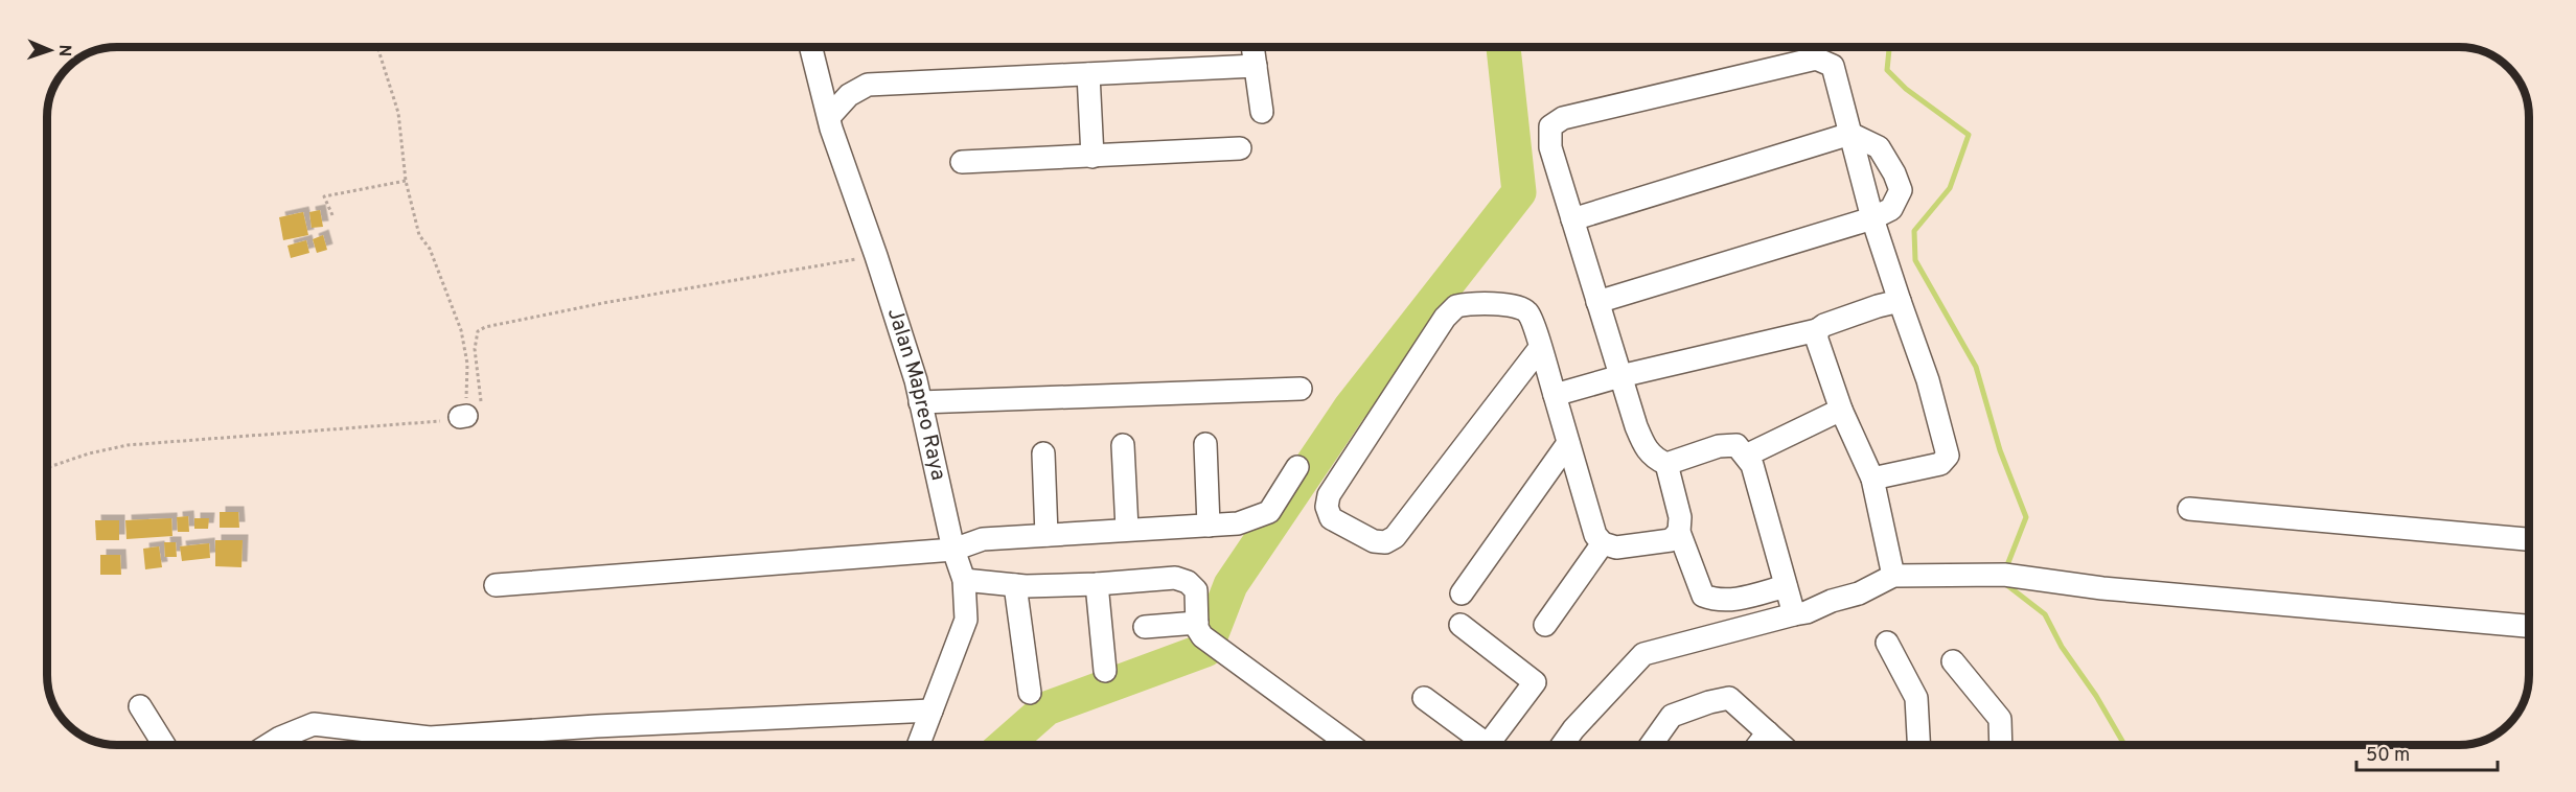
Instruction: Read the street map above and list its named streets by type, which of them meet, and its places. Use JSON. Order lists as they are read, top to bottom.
{
  "streets": {
    "street": ["Jalan Mapreo Raya"]
  },
  "scale_bar": "50 m",
  "north": "right"
}
